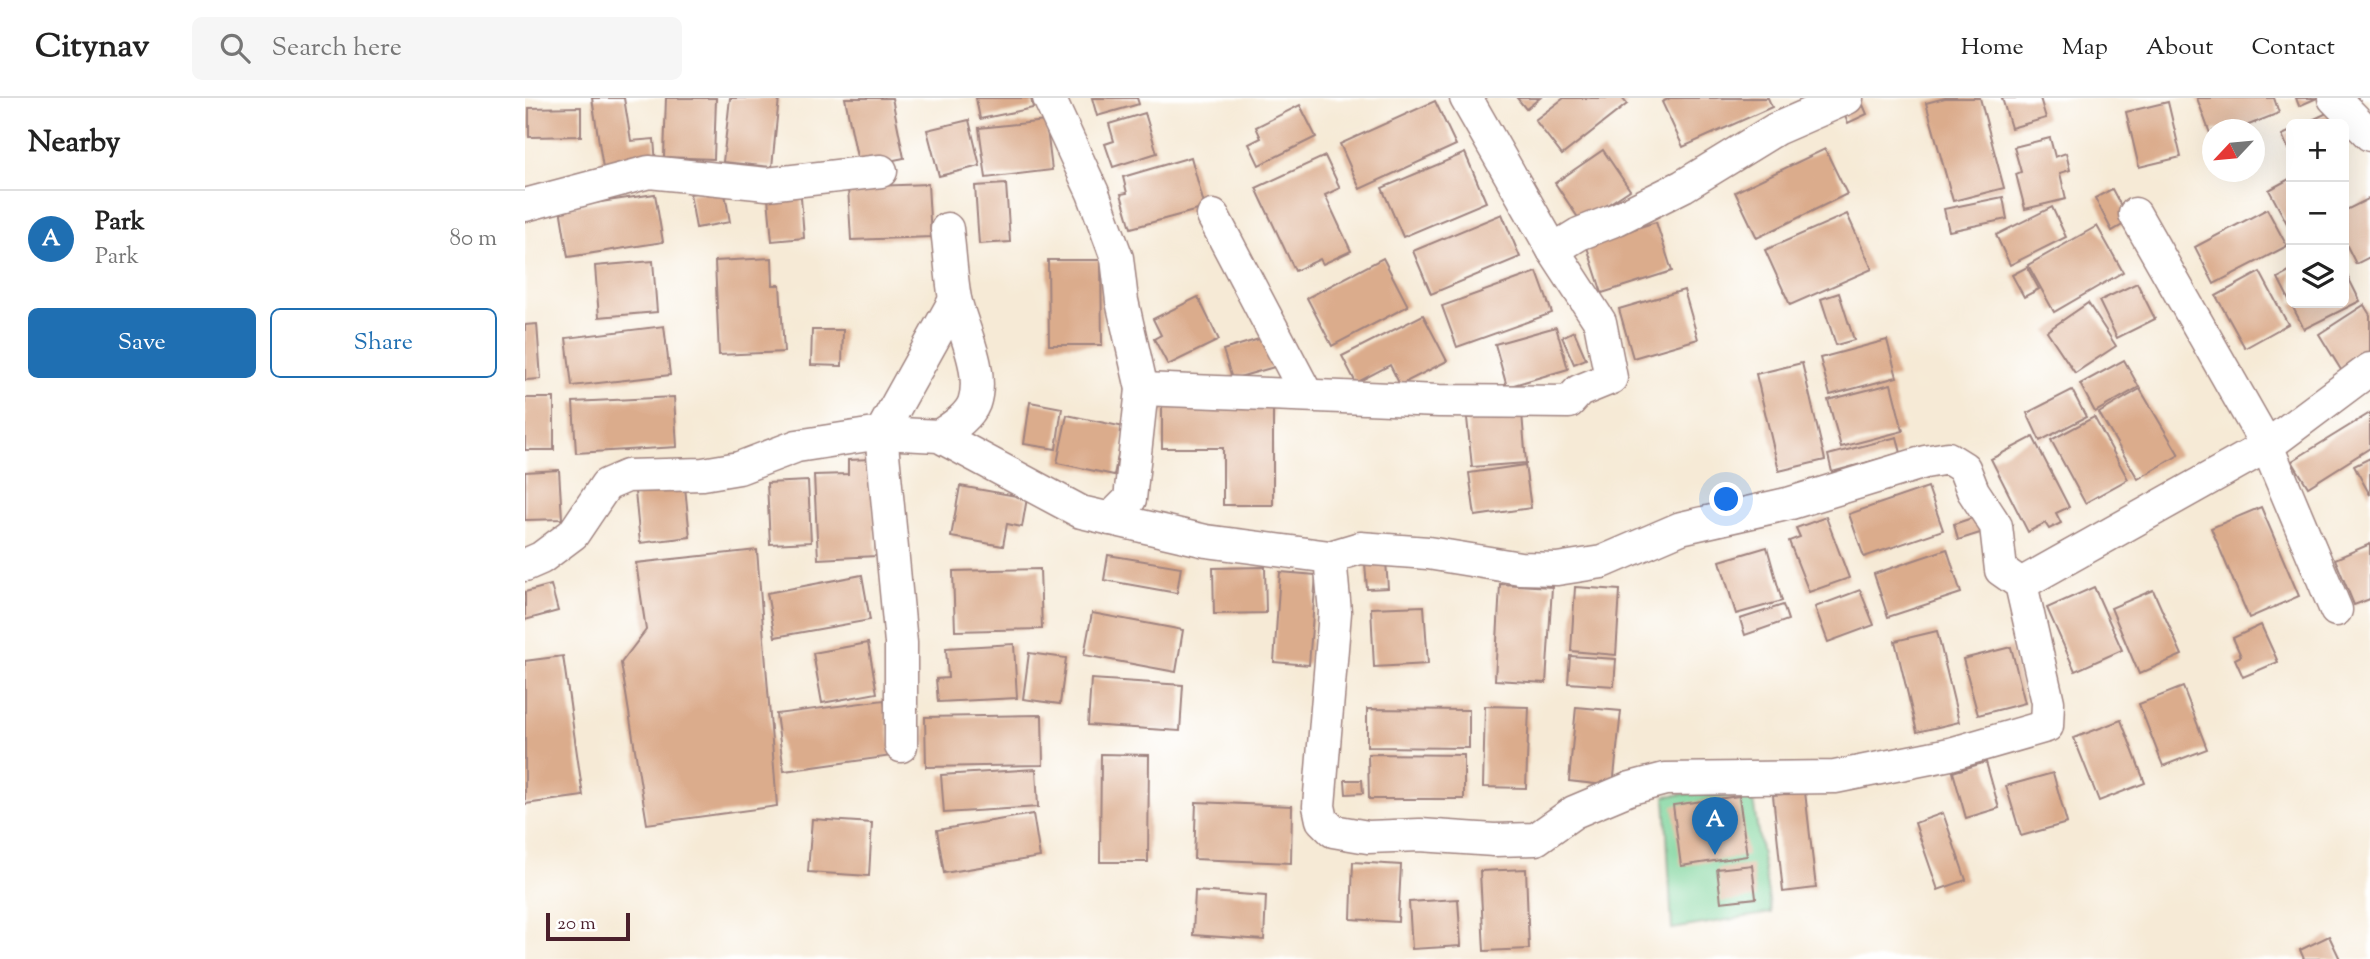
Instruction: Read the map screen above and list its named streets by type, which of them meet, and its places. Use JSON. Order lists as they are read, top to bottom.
{
  "scale_bar": "20 m",
  "north": "bottom left",
  "page": {
    "header": "Citynav",
    "search": "Search here",
    "nav": [
      "Home",
      "Map",
      "About",
      "Contact"
    ],
    "heading": "Nearby",
    "map_buttons": ["+", "−"],
    "list": [
      {
        "mark": "A",
        "name": "Park",
        "note": "Park",
        "value": "80 m"
      }
    ],
    "buttons": ["Save", "Share"],
    "pins": "A",
    "scale": "20 m"
  }
}
